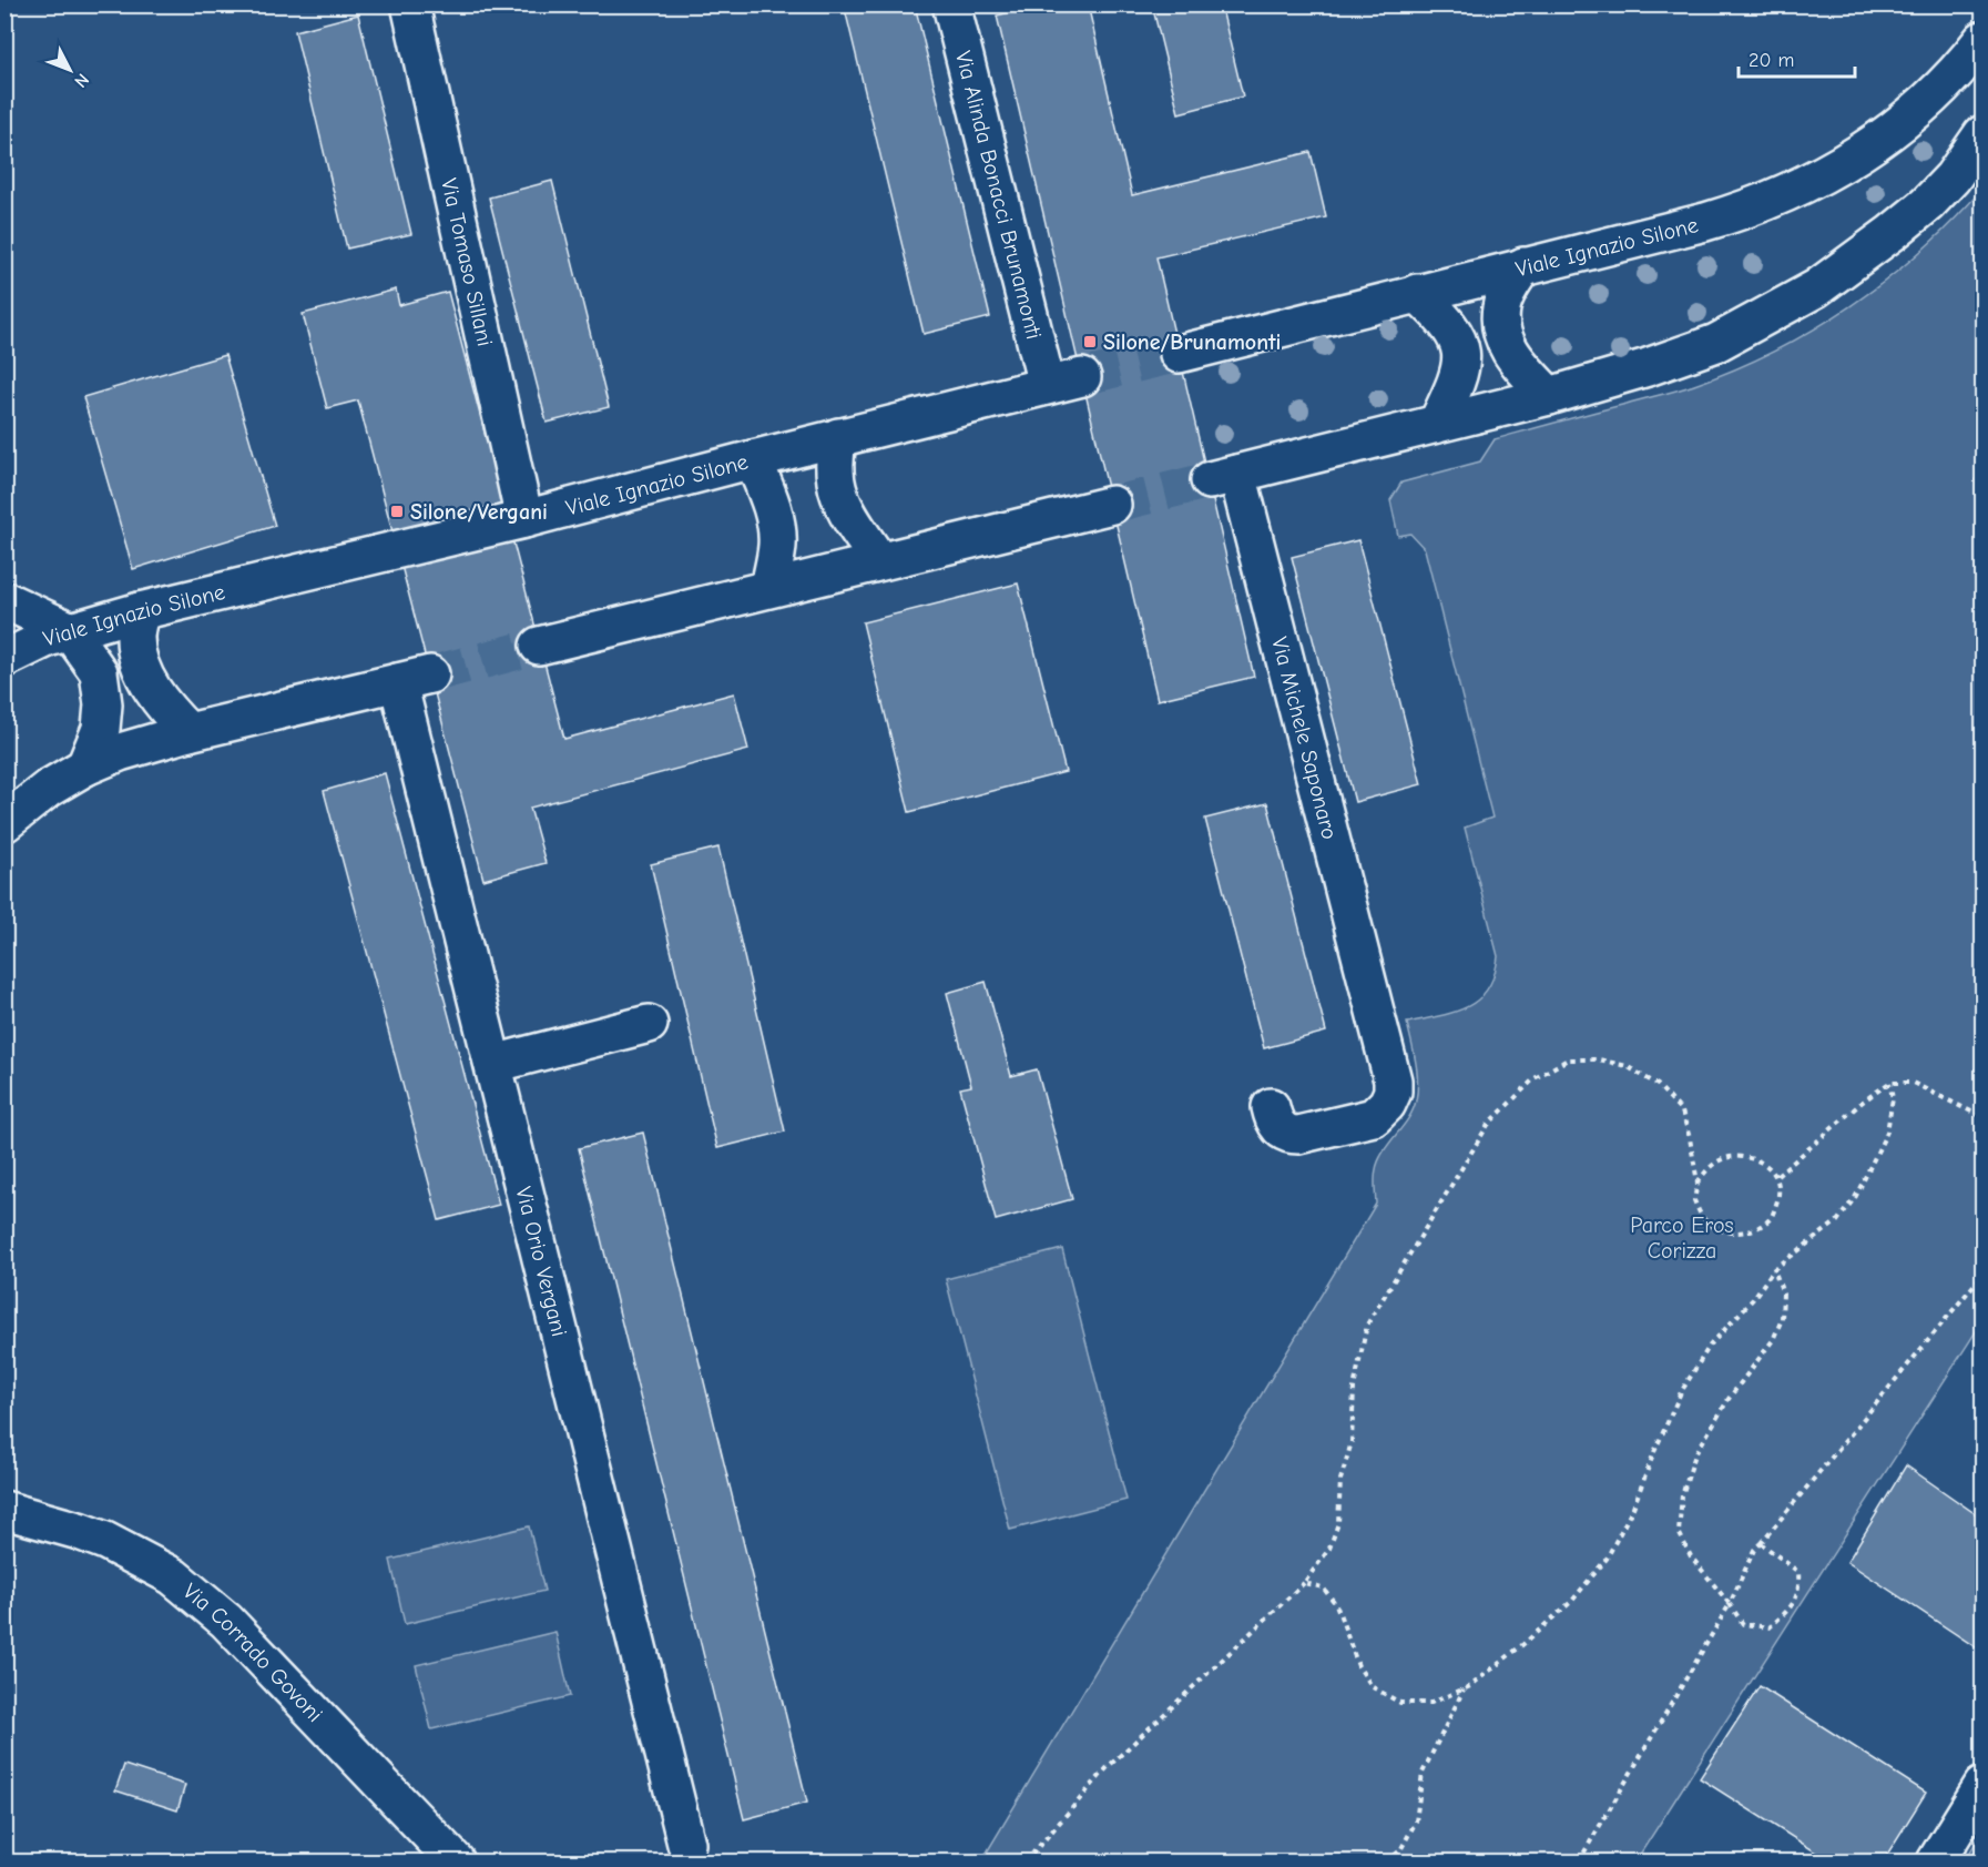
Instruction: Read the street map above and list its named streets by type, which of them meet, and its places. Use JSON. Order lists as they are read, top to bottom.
{
  "streets": {
    "street": [
      "Via Alinda Bonacci Brunamonti",
      "Viale Ignazio Silone",
      "Via Tomaso Sillani",
      "Via Michele Saponaro",
      "Via Orio Vergani",
      "Via Corrado Govoni"
    ]
  },
  "crossings": [
    ["Via Alinda Bonacci Brunamonti", "Viale Ignazio Silone"],
    ["Viale Ignazio Silone", "Via Tomaso Sillani"]
  ],
  "parks": ["Parco Eros Corizza"],
  "places": {
    "transit": ["Silone/Brunamonti", "Silone/Vergani"]
  },
  "scale_bar": "20 m",
  "north": "bottom right"
}
